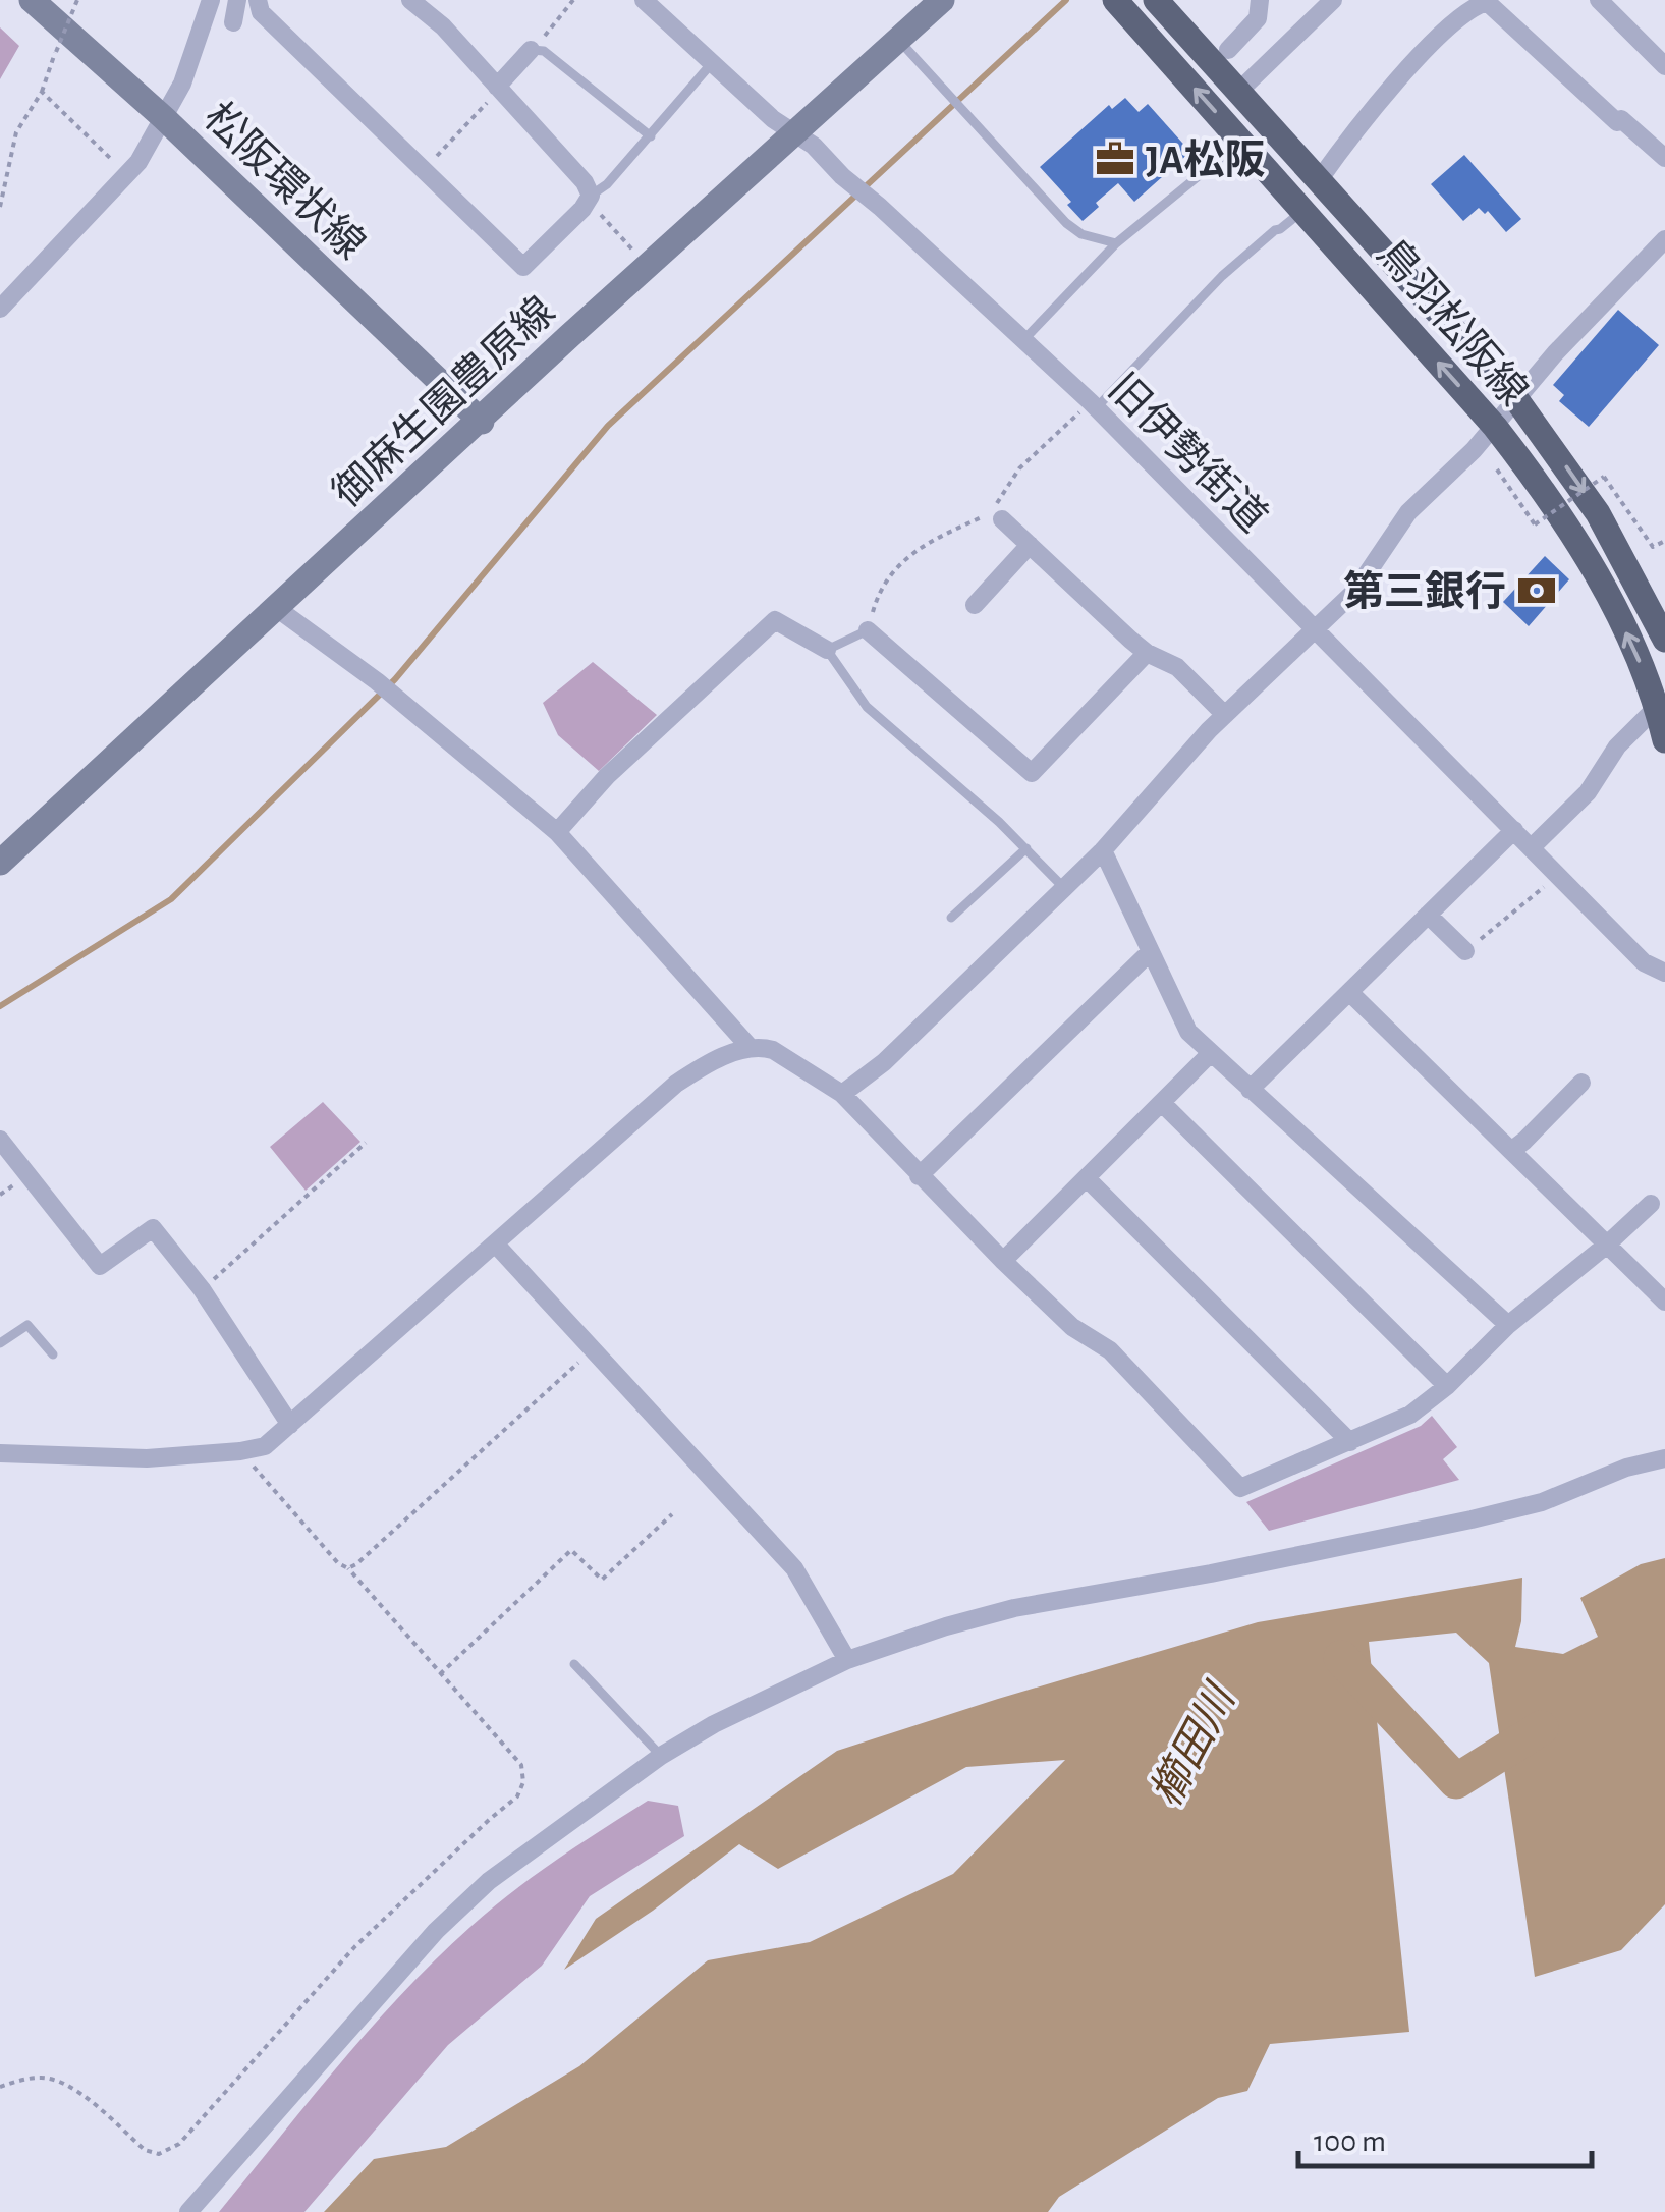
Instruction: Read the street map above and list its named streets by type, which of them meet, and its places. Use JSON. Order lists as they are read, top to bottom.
{
  "streets": {
    "main road": ["松阪環状線", "鳥羽松阪線", "御麻生園豊原線"],
    "street": ["旧伊勢街道"]
  },
  "crossings": [
    ["松阪環状線", "御麻生園豊原線"],
    ["御麻生園豊原線", "旧伊勢街道"]
  ],
  "water": ["櫛田川"],
  "places": {
    "office": ["JA松阪"],
    "bank": ["第三銀行"]
  },
  "scale_bar": "100 m"
}
